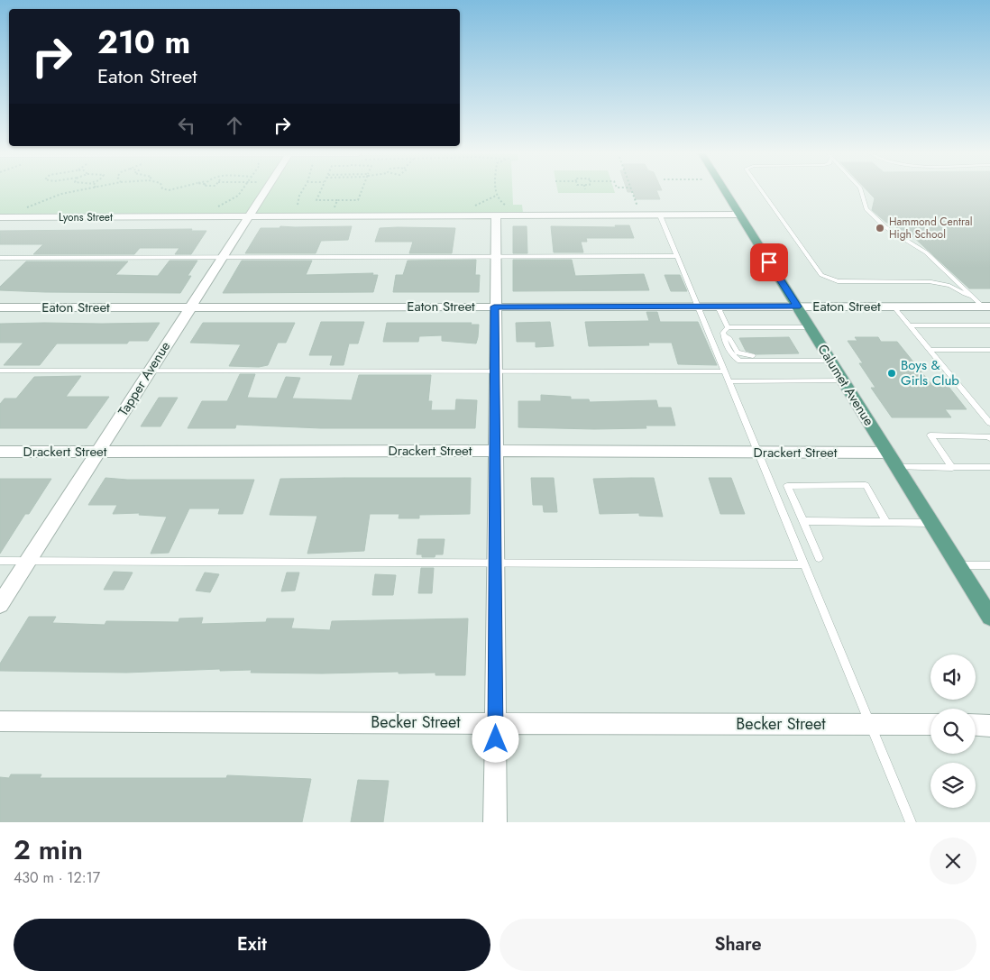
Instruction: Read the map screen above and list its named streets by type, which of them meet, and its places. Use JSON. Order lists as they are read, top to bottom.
{
  "streets": {
    "main road": ["Calumet Avenue"],
    "street": [
      "Lyons Street",
      "Eaton Street",
      "Tapper Avenue",
      "Drackert Street",
      "Becker Street"
    ]
  },
  "crossings": [
    ["Lyons Street", "Tapper Avenue"],
    ["Lyons Street", "Calumet Avenue"],
    ["Eaton Street", "Tapper Avenue"],
    ["Eaton Street", "Calumet Avenue"],
    ["Tapper Avenue", "Drackert Street"],
    ["Calumet Avenue", "Drackert Street"]
  ],
  "places": ["Hammond Central High School", "Boys & Girls Club"],
  "page": {
    "turn": ["210 m", "Eaton Street"],
    "heading": ["2 min", "430 m · 12:17"],
    "buttons": ["Exit", "Share"]
  }
}
